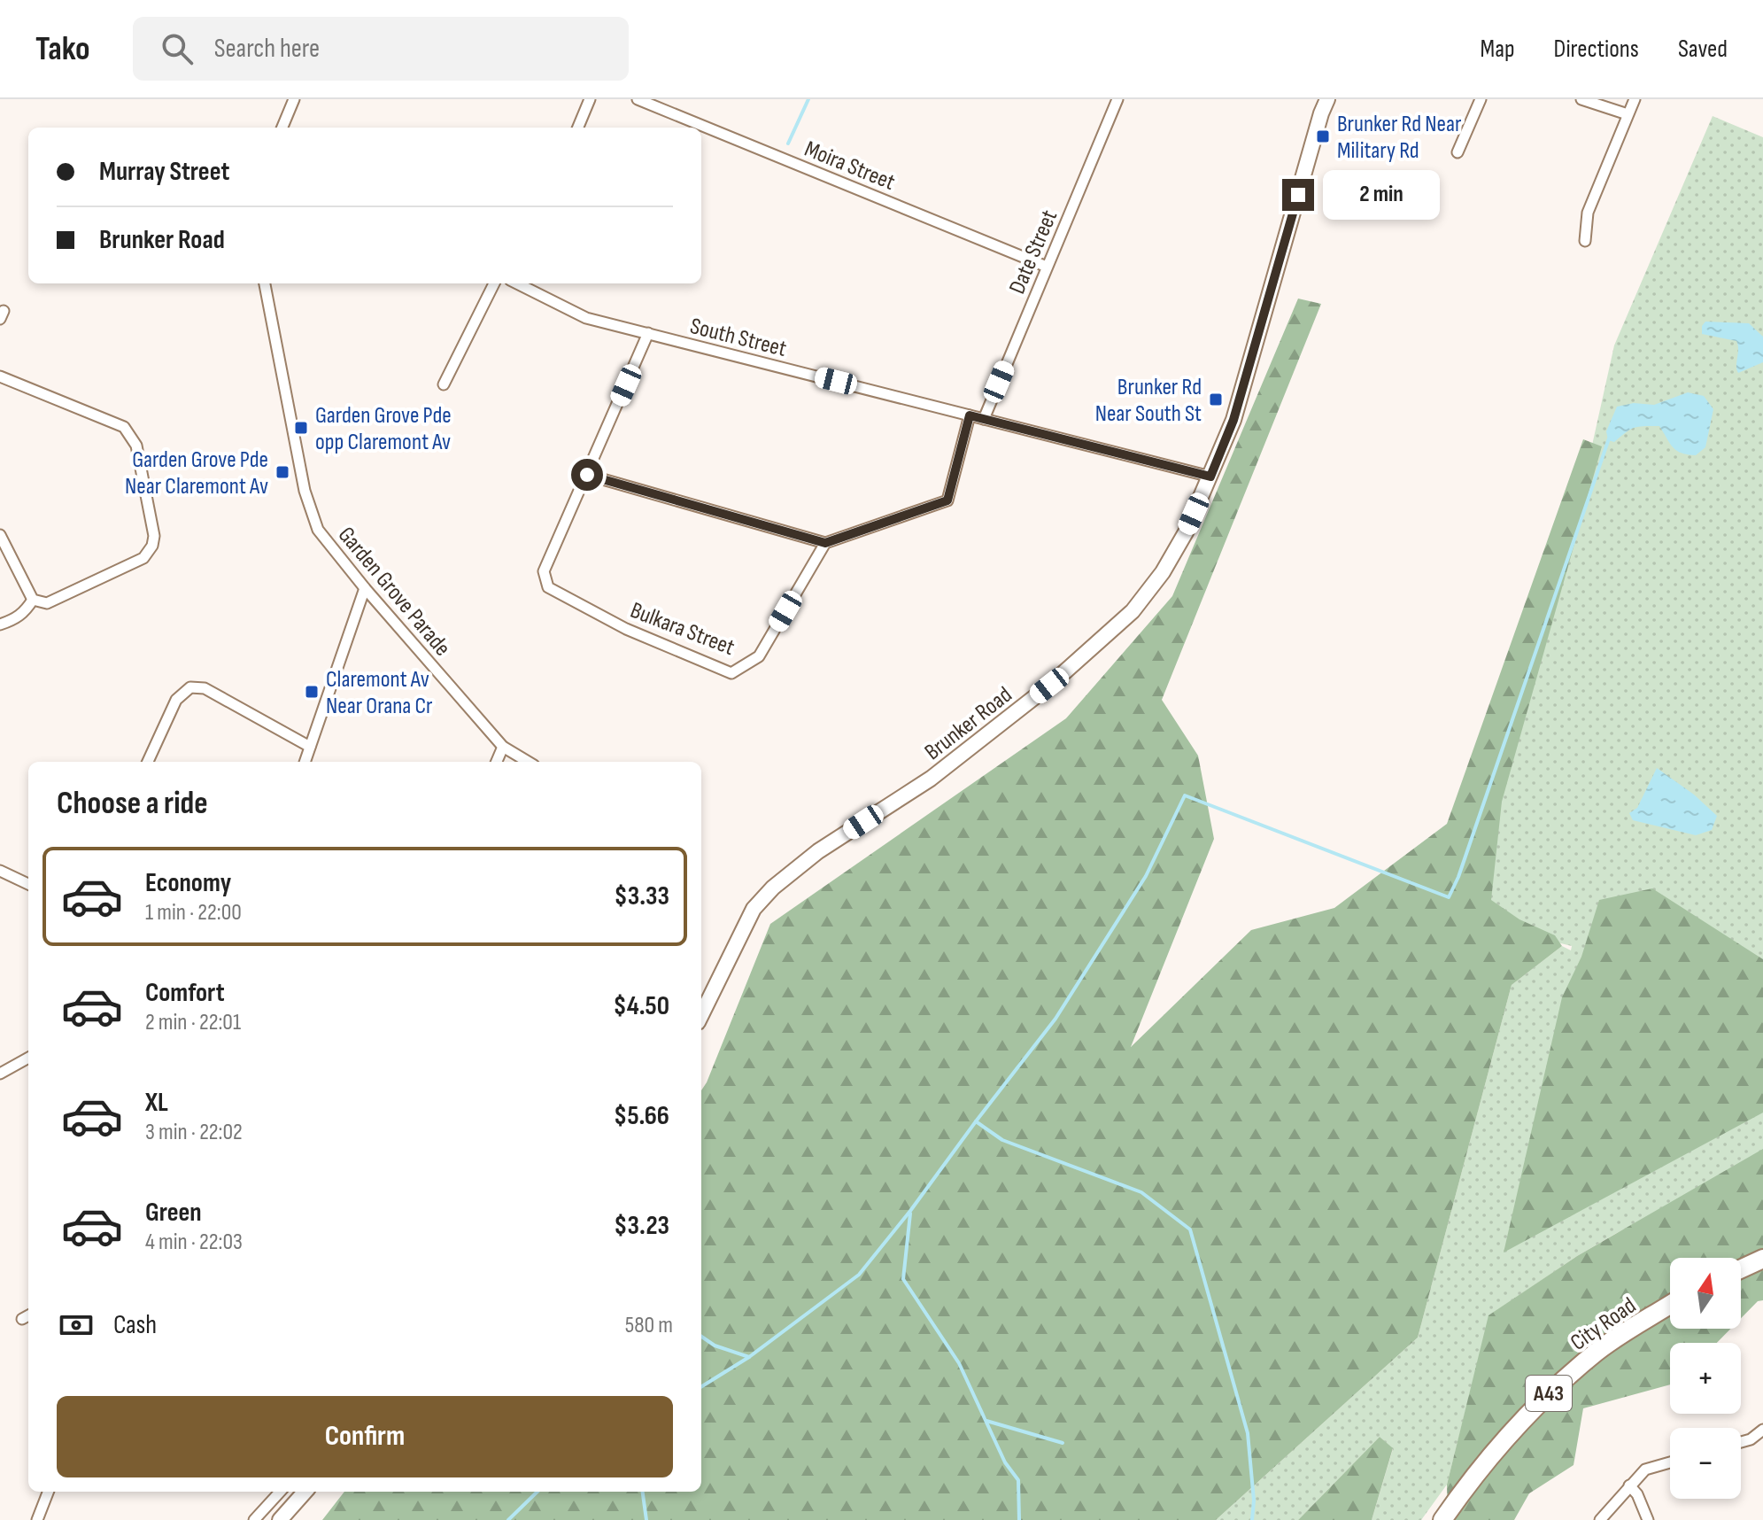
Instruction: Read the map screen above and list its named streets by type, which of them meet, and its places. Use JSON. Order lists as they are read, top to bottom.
{
  "streets": {
    "highway": ["City Road", "A43"],
    "main road": ["Brunker Road"],
    "street": [
      "Moira Street",
      "Date Street",
      "South Street",
      "Garden Grove Parade",
      "Bulkara Street"
    ]
  },
  "crossings": [
    ["Moira Street", "Date Street"],
    ["Date Street", "South Street"],
    ["South Street", "Brunker Road"]
  ],
  "places": {
    "transit": [
      "Brunker Rd Near Military Rd",
      "Brunker Rd Near South St",
      "Garden Grove Pde opp Claremont Av",
      "Garden Grove Pde Near Claremont Av",
      "Claremont Av Near Orana Cr"
    ]
  },
  "north": "top",
  "page": {
    "header": "Tako",
    "search": "Search here",
    "nav": ["Map", "Directions", "Saved"],
    "banner": ["Murray Street", "Brunker Road"],
    "bubble": "2 min",
    "heading": "Choose a ride",
    "list": [
      {
        "name": "Economy",
        "note": "1 min · 22:00",
        "value": "$3.33"
      },
      {
        "name": "Comfort",
        "note": "2 min · 22:01",
        "value": "$4.50"
      },
      {
        "name": "XL",
        "note": "3 min · 22:02",
        "value": "$5.66"
      },
      {
        "name": "Green",
        "note": "4 min · 22:03",
        "value": "$3.23"
      }
    ],
    "map_buttons": ["+", "−"],
    "pay": ["Cash", "580 m"],
    "buttons": "Confirm"
  }
}
